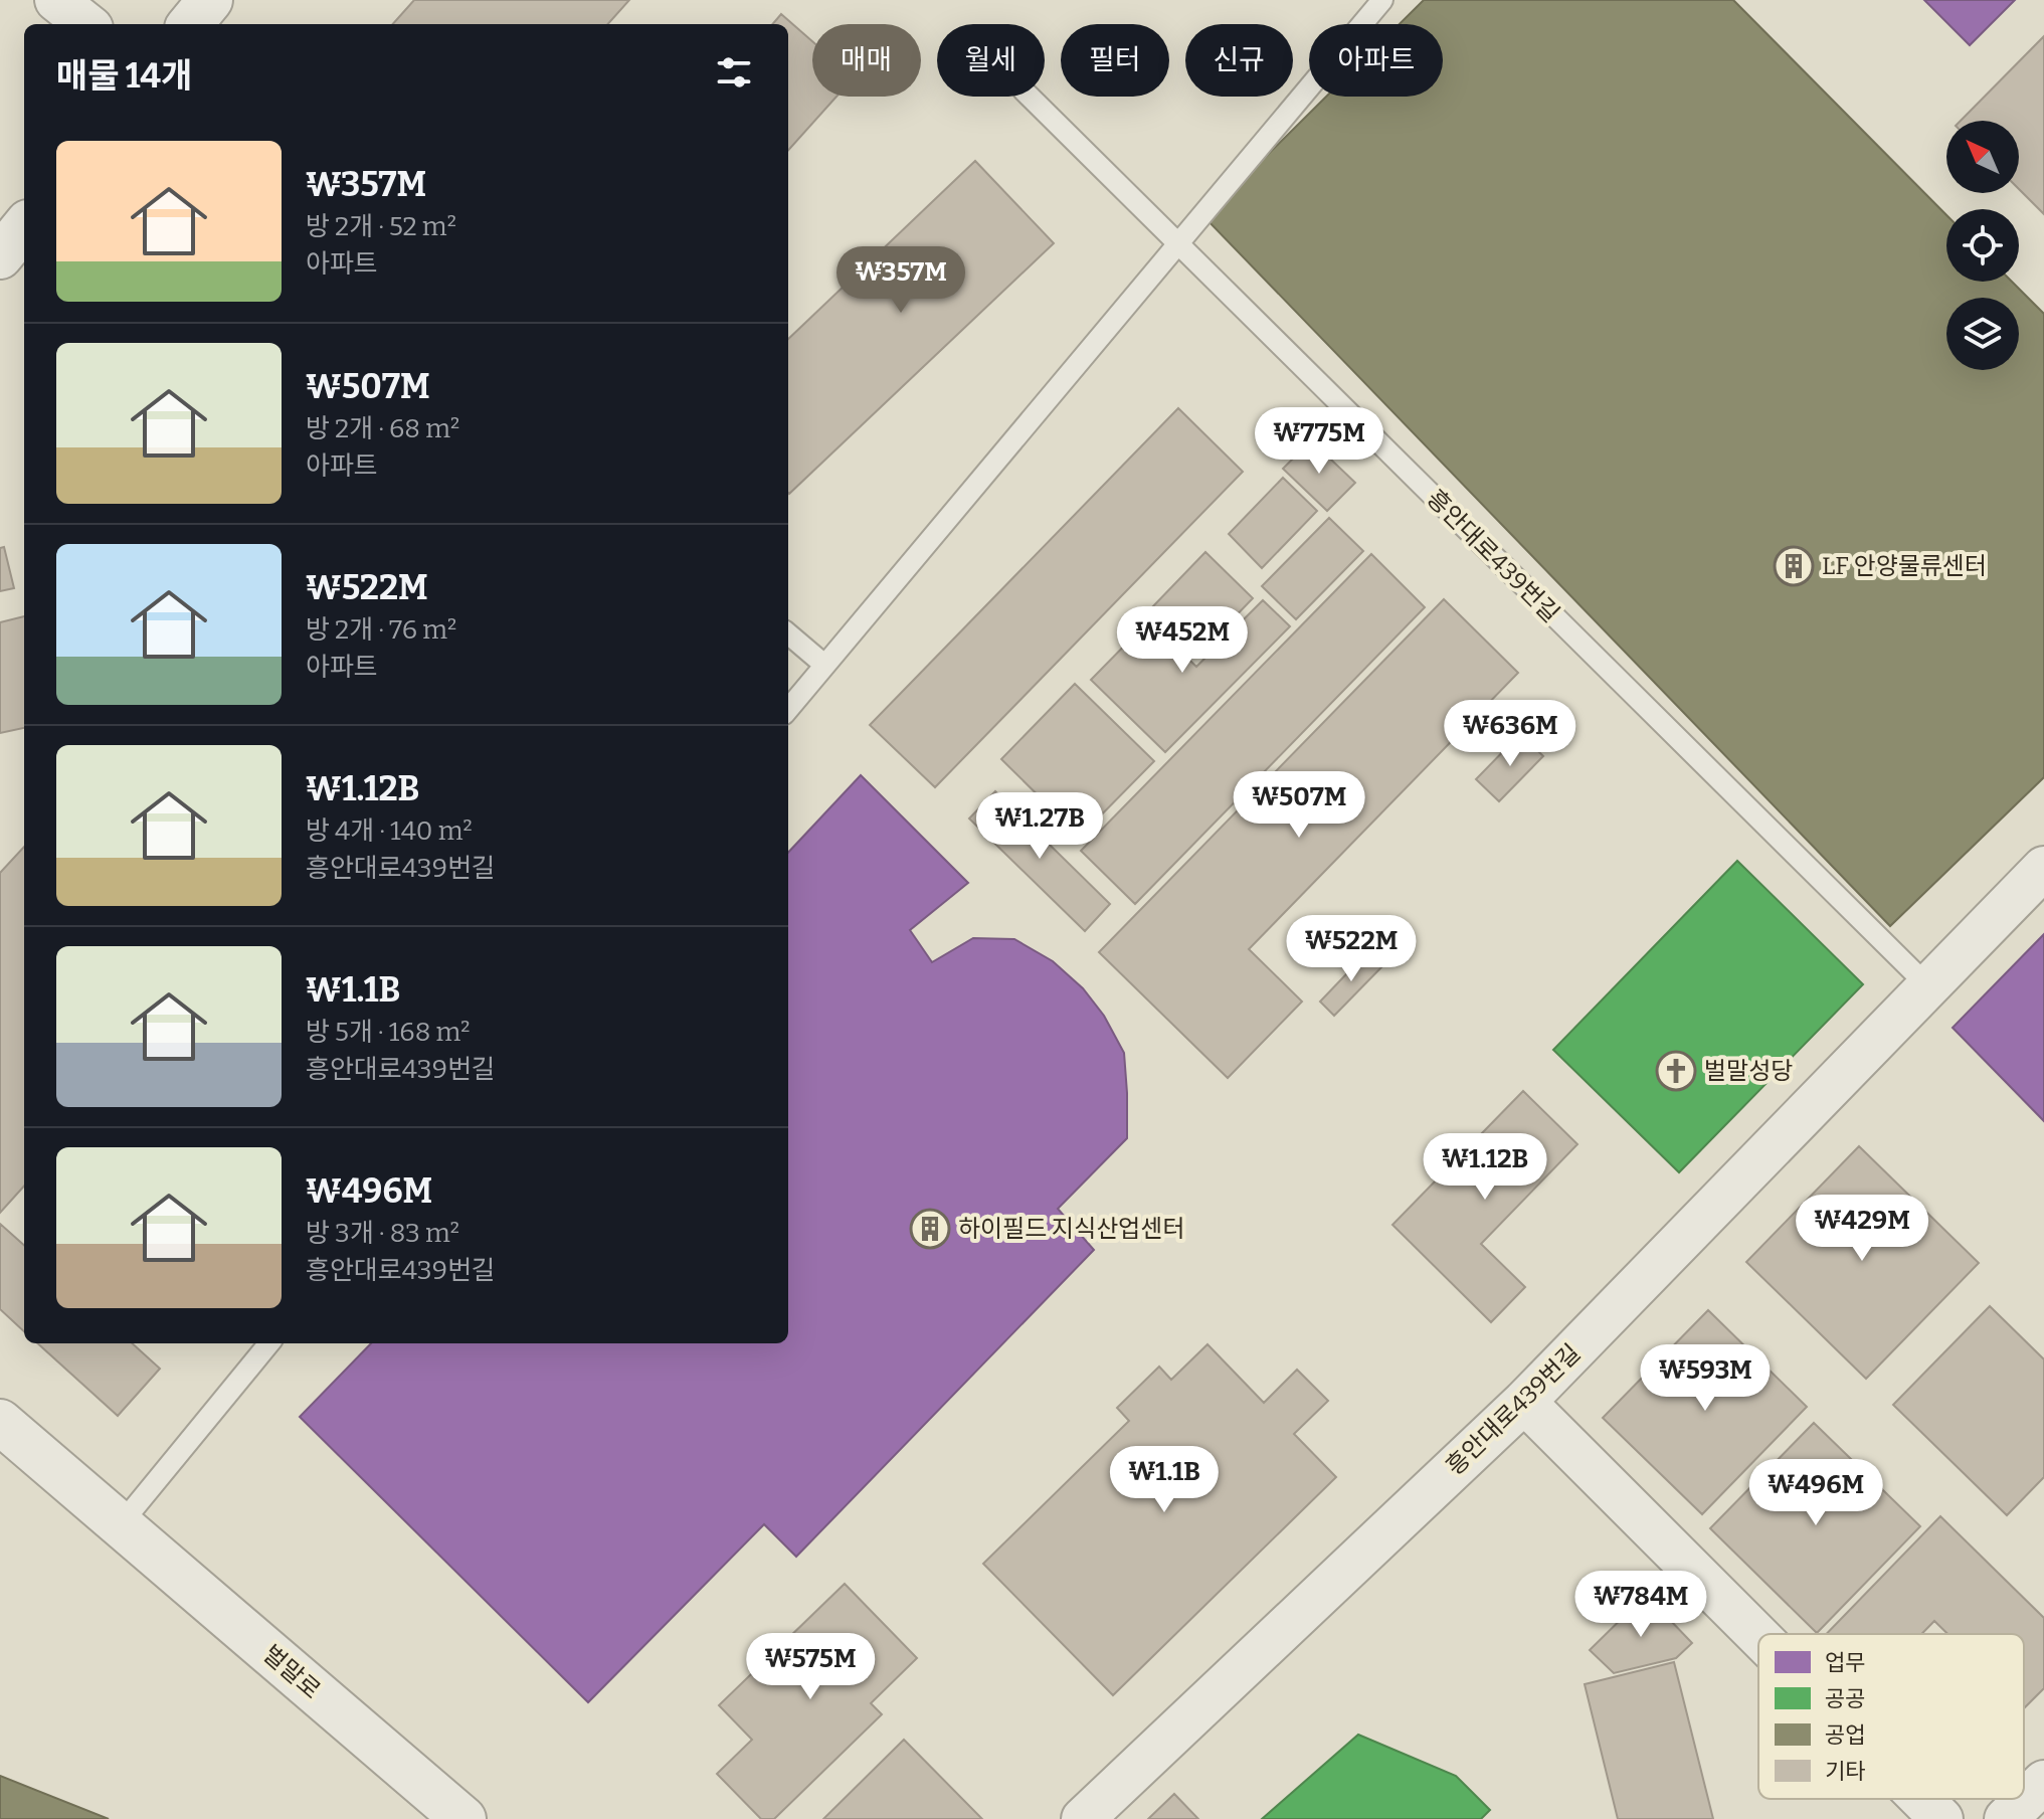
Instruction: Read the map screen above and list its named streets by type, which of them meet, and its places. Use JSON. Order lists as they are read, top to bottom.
{
  "streets": {
    "street": ["흥안대로439번길", "벌말로"]
  },
  "places": {
    "building": ["LF 안양물류센터", "하이필드 지식산업센터"],
    "church": ["벌말성당"]
  },
  "legend": [
    "업무",
    "공공",
    "공업",
    "기타"
  ],
  "north": "top left",
  "page": {
    "chip": [
      "매매",
      "월세",
      "필터",
      "신규",
      "아파트"
    ],
    "heading": "매물 14개",
    "list": [
      {
        "name": "₩357M",
        "note": "방 2개 · 52 m² · 아파트"
      },
      {
        "name": "₩507M",
        "note": "방 2개 · 68 m² · 아파트"
      },
      {
        "name": "₩522M",
        "note": "방 2개 · 76 m² · 아파트"
      },
      {
        "name": "₩1.12B",
        "note": "방 4개 · 140 m² · 흥안대로439번길"
      },
      {
        "name": "₩1.1B",
        "note": "방 5개 · 168 m² · 흥안대로439번길"
      },
      {
        "name": "₩496M",
        "note": "방 3개 · 83 m² · 흥안대로439번길"
      }
    ],
    "price": [
      "₩357M",
      "₩775M",
      "₩452M",
      "₩636M",
      "₩507M",
      "₩1.27B",
      "₩522M",
      "₩1.12B",
      "₩429M",
      "₩593M",
      "₩1.1B",
      "₩496M",
      "₩784M",
      "₩575M"
    ]
  }
}
